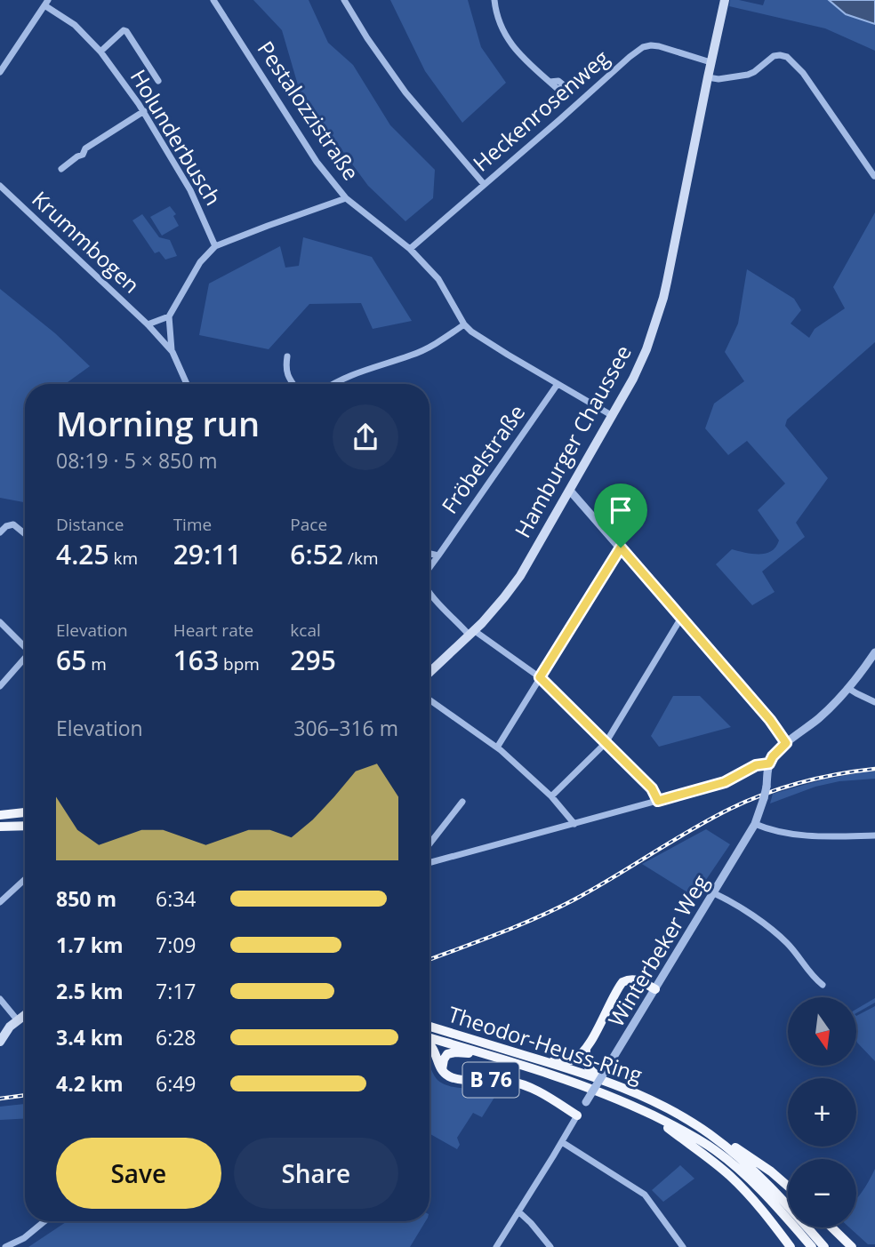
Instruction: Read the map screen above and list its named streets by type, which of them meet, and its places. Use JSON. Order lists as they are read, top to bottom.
{
  "streets": {
    "highway": ["Theodor-Heuss-Ring", "B 76"],
    "main road": ["Hamburger Chaussee"],
    "street": [
      "Pestalozzistraße",
      "Heckenrosenweg",
      "Holunderbusch",
      "Krummbogen",
      "Fröbelstraße",
      "Winterbeker Weg"
    ]
  },
  "crossings": [
    ["Pestalozzistraße", "Heckenrosenweg"],
    ["Pestalozzistraße", "Hamburger Chaussee"],
    ["Pestalozzistraße", "Fröbelstraße"],
    ["Heckenrosenweg", "Hamburger Chaussee"],
    ["Winterbeker Weg", "B 76"],
    ["Theodor-Heuss-Ring", "B 76"]
  ],
  "north": "bottom",
  "page": {
    "heading": ["Morning run", "08:19 · 5 × 850 m"],
    "stats": [
      ["Distance", "4.25 km"],
      ["Time", "29:11"],
      ["Pace", "6:52 /km"],
      ["Elevation", "65 m"],
      ["Heart rate", "163 bpm"],
      ["kcal", "295"]
    ],
    "chart": ["Elevation", "306–316 m"],
    "list": [
      {
        "name": "850 m",
        "note": "6:34"
      },
      {
        "name": "1.7 km",
        "note": "7:09"
      },
      {
        "name": "2.5 km",
        "note": "7:17"
      },
      {
        "name": "3.4 km",
        "note": "6:28"
      },
      {
        "name": "4.2 km",
        "note": "6:49"
      }
    ],
    "map_buttons": ["+", "−"],
    "buttons": ["Save", "Share"]
  }
}
